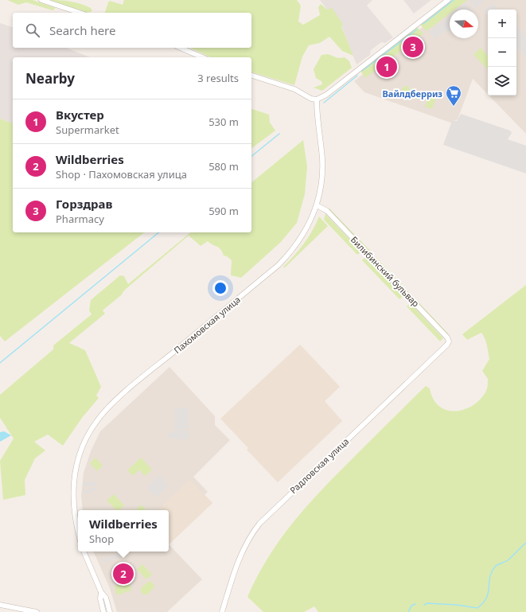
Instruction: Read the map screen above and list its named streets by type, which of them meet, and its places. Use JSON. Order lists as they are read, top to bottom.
{
  "streets": {
    "street": ["Билибинский бульвар", "Пахомовская улица", "Радловская улица"]
  },
  "crossings": [
    ["Билибинский бульвар", "Пахомовская улица"],
    ["Билибинский бульвар", "Радловская улица"]
  ],
  "places": {
    "supermarket": ["Вайлдберриз"]
  },
  "north": "right",
  "page": {
    "map_buttons": ["+", "−"],
    "search": "Search here",
    "pins": ["3", "1", "2"],
    "heading": ["Nearby", "3 results"],
    "list": [
      {
        "mark": "1",
        "name": "Вкустер",
        "note": "Supermarket",
        "value": "530 m"
      },
      {
        "mark": "2",
        "name": "Wildberries",
        "note": "Shop · Пахомовская улица",
        "value": "580 m"
      },
      {
        "mark": "3",
        "name": "Горздрав",
        "note": "Pharmacy",
        "value": "590 m"
      }
    ],
    "popup": ["Wildberries", "Shop"]
  }
}
